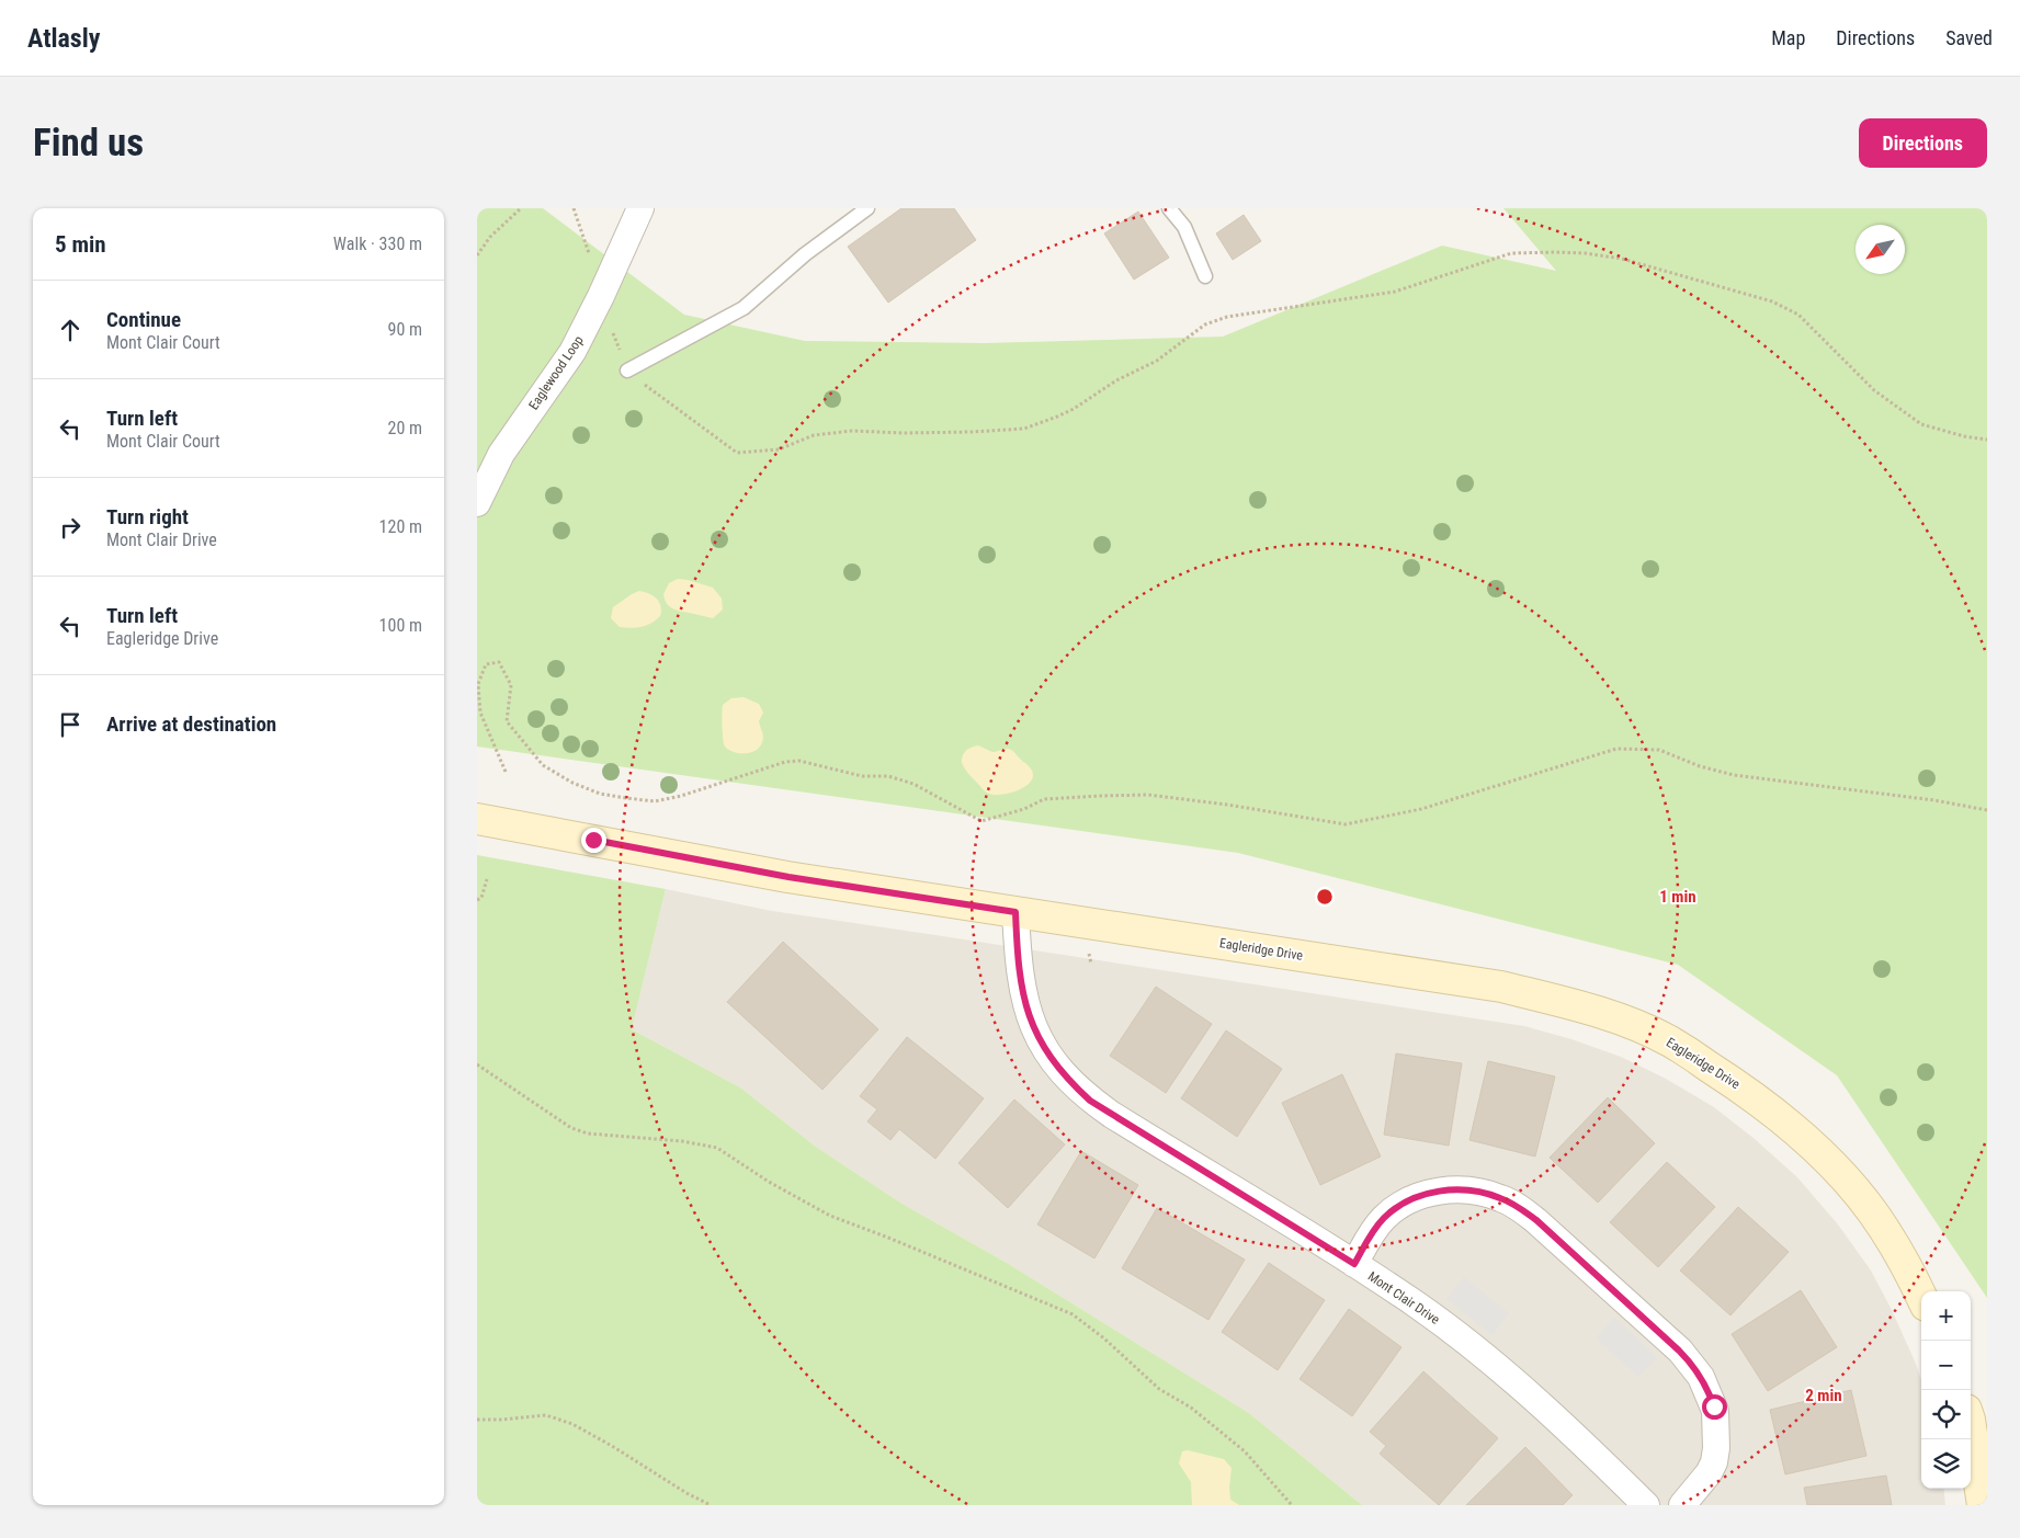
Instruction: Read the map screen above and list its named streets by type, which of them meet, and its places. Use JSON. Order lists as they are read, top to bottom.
{
  "streets": {
    "main road": ["Eagleridge Drive"],
    "street": ["Eaglewood Loop", "Mont Clair Drive"]
  },
  "crossings": [
    ["Eagleridge Drive", "Mont Clair Drive"]
  ],
  "north": "bottom left",
  "page": {
    "header": "Atlasly",
    "nav": ["Map", "Directions", "Saved"],
    "buttons": "Directions",
    "title": "Find us",
    "heading": ["5 min", "Walk · 330 m"],
    "list": [
      ["Continue", "Mont Clair Court", "90 m"],
      ["Turn left", "Mont Clair Court", "20 m"],
      ["Turn right", "Mont Clair Drive", "120 m"],
      ["Turn left", "Eagleridge Drive", "100 m"],
      "Arrive at destination"
    ],
    "map_buttons": ["+", "−"]
  },
  "rings": ["1 min", "2 min"]
}
